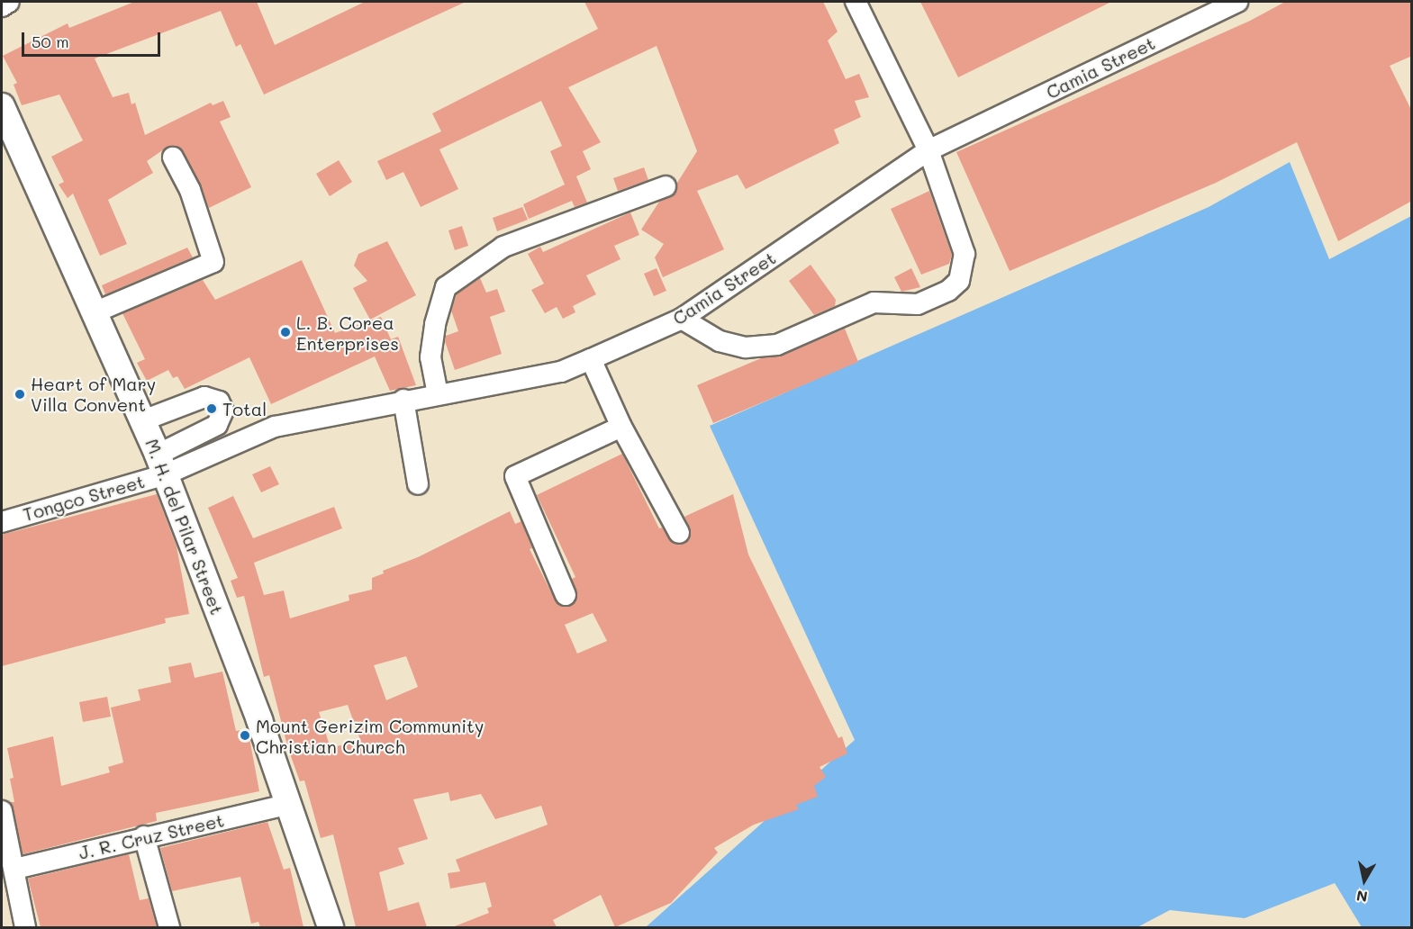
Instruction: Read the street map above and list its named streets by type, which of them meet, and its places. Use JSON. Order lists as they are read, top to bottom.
{
  "streets": {
    "main road": ["M. H. del Pilar Street"],
    "street": ["Camia Street", "Tongco Street", "J. R. Cruz Street"]
  },
  "crossings": [
    ["Camia Street", "Tongco Street"],
    ["Camia Street", "M. H. del Pilar Street"],
    ["Tongco Street", "M. H. del Pilar Street"],
    ["M. H. del Pilar Street", "J. R. Cruz Street"]
  ],
  "places": [
    "L. B. Corea Enterprises",
    "Heart of Mary Villa Convent",
    "Total",
    "Mount Gerizim Community Christian Church"
  ],
  "scale_bar": "50 m",
  "north": "bottom"
}
